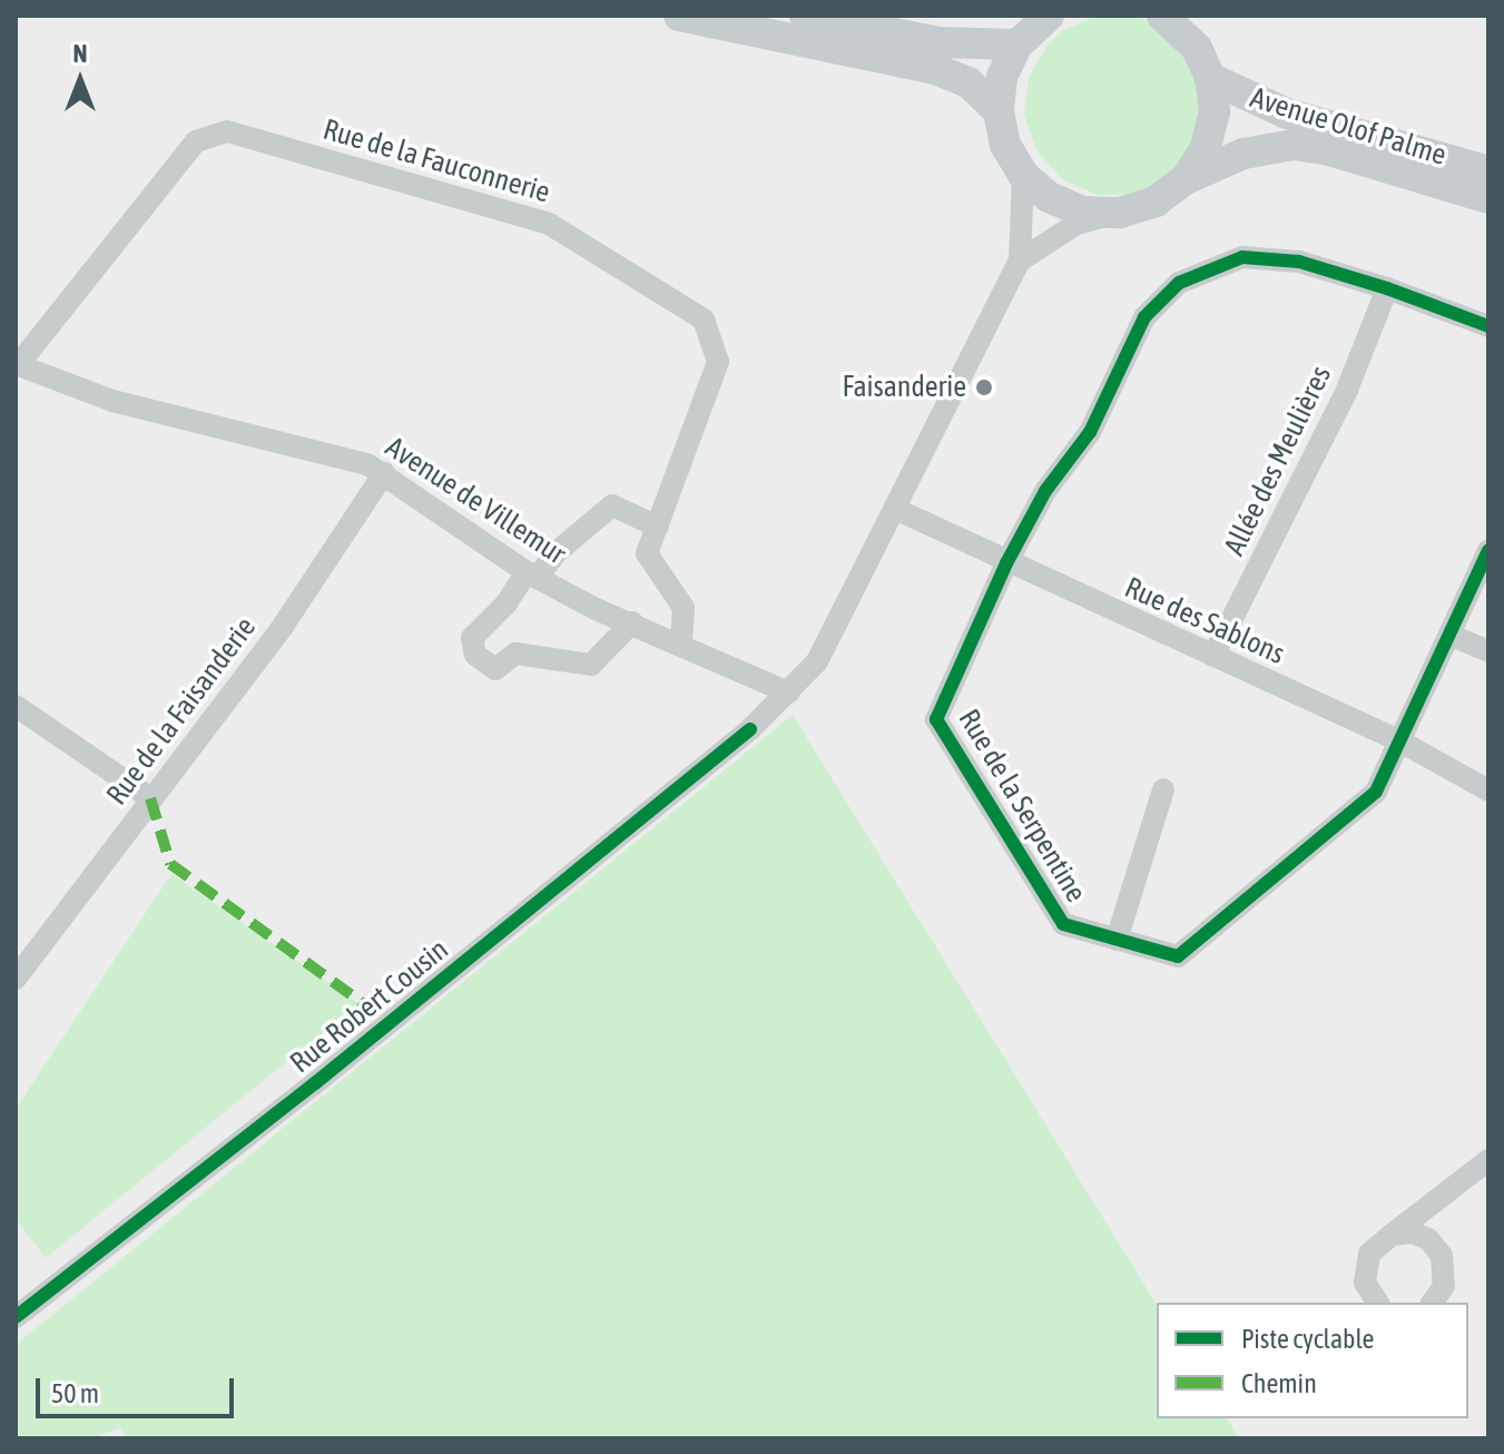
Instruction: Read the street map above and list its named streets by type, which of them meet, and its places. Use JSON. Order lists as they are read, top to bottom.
{
  "streets": {
    "main road": ["Avenue Olof Palme"],
    "street": [
      "Rue de la Fauconnerie",
      "Allée des Meulières",
      "Avenue de Villemur",
      "Rue des Sablons",
      "Rue de la Faisanderie",
      "Rue de la Serpentine",
      "Rue Robert Cousin"
    ]
  },
  "crossings": [
    ["Avenue Olof Palme", "Rue Robert Cousin"],
    ["Rue de la Fauconnerie", "Avenue de Villemur"],
    ["Allée des Meulières", "Rue des Sablons"],
    ["Avenue de Villemur", "Rue de la Faisanderie"],
    ["Avenue de Villemur", "Rue Robert Cousin"],
    ["Rue des Sablons", "Rue de la Serpentine"],
    ["Rue des Sablons", "Rue Robert Cousin"]
  ],
  "places": ["Faisanderie"],
  "legend": ["Piste cyclable", "Chemin"],
  "scale_bar": "50 m",
  "north": "top"
}
